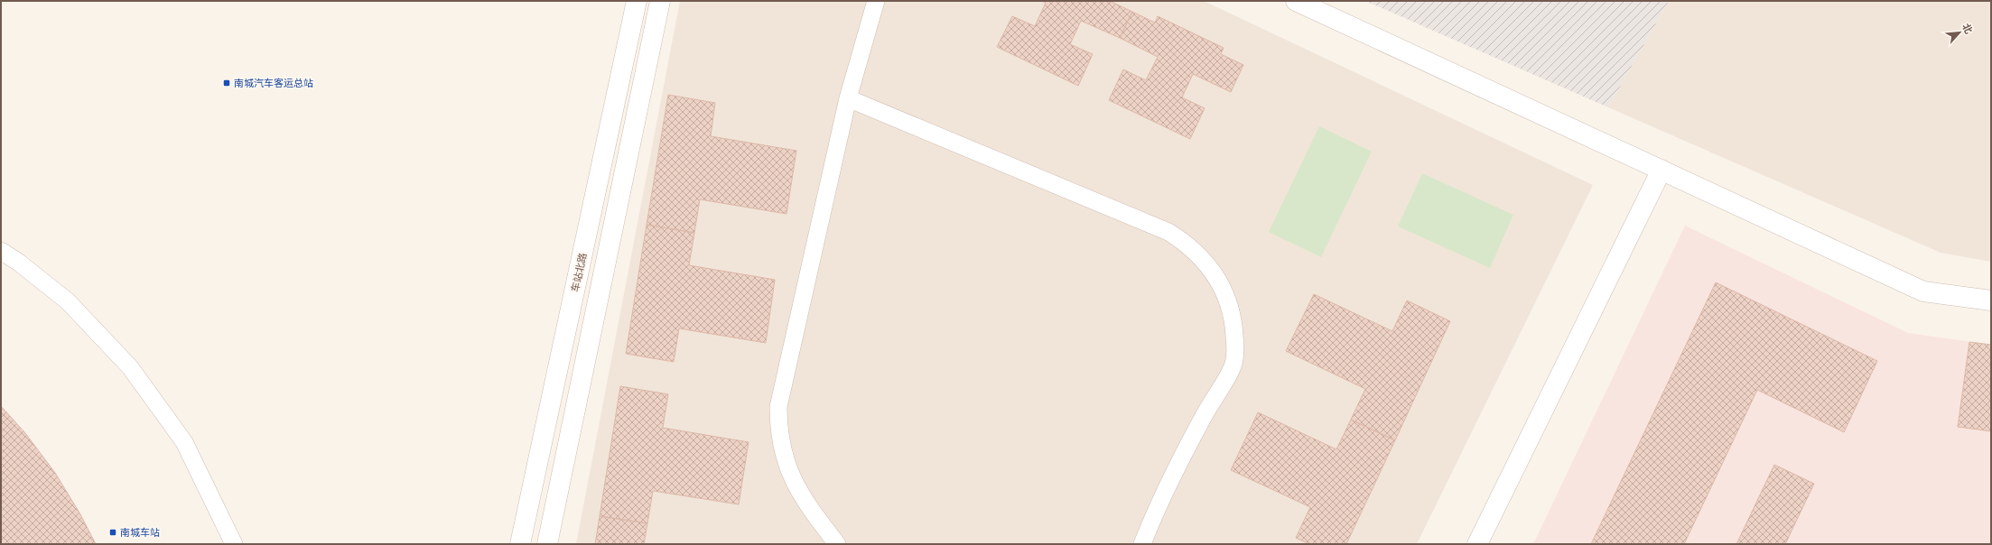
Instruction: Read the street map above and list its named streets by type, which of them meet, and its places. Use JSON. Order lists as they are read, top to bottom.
{
  "streets": {
    "street": ["车站北路"]
  },
  "places": {
    "transit": ["南城汽车客运总站", "南城车站"]
  },
  "north": "top right"
}
